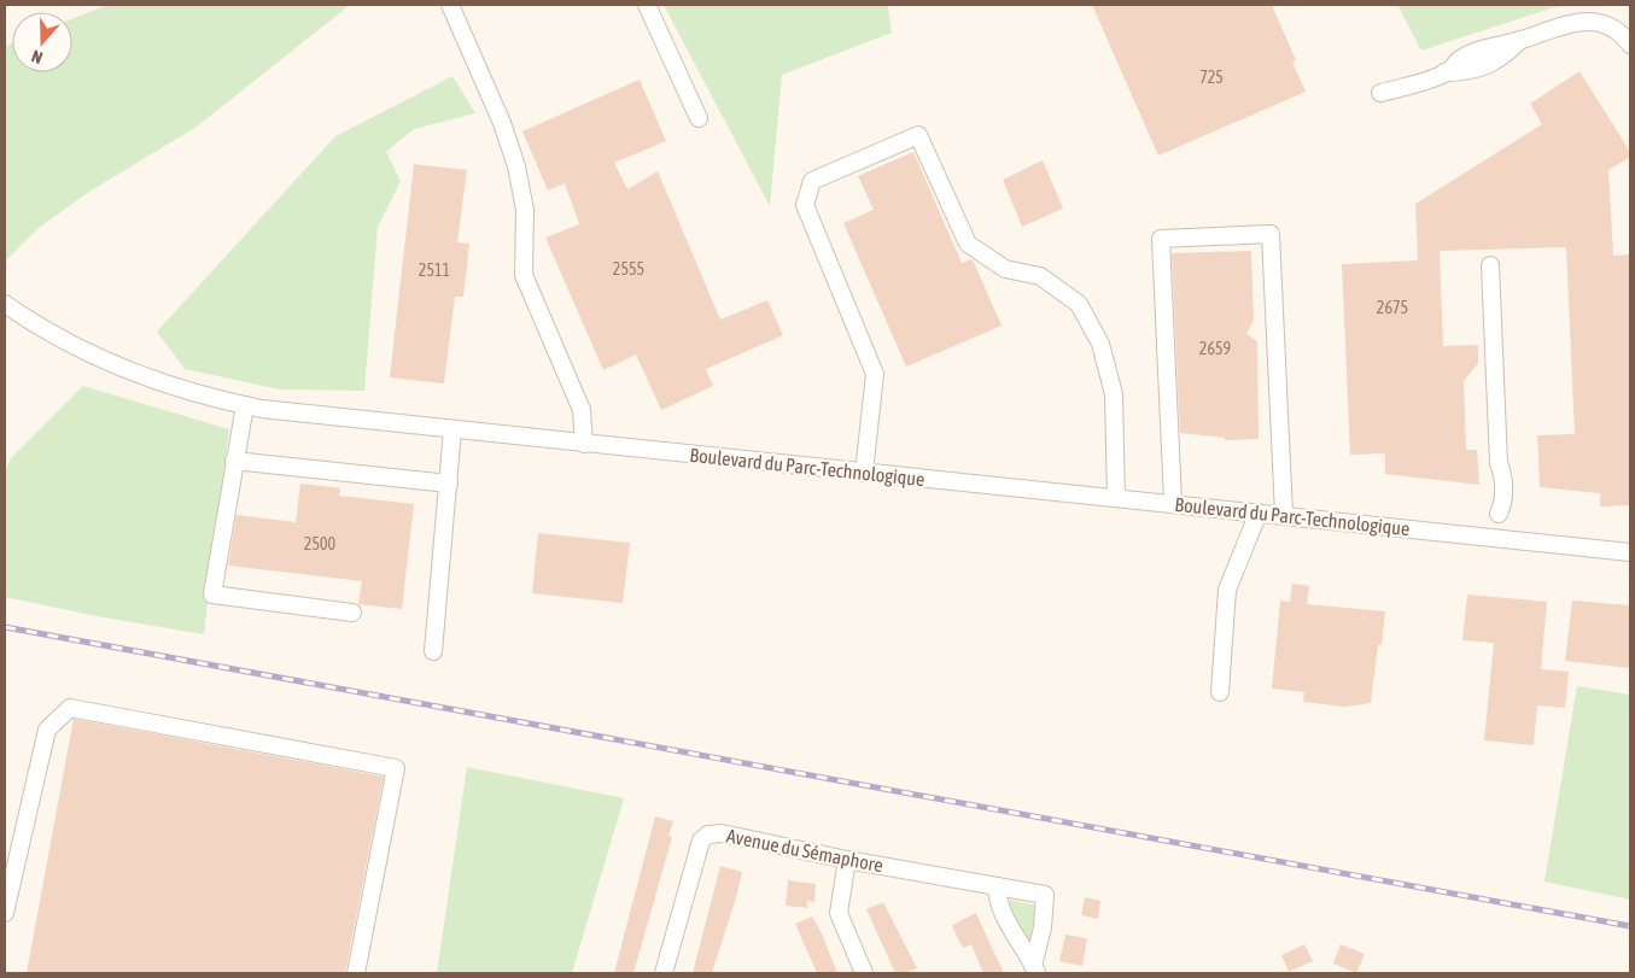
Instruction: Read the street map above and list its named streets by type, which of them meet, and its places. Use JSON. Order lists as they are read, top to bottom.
{
  "streets": {
    "street": ["Boulevard du Parc-Technologique", "Avenue du Sémaphore"]
  },
  "house_numbers": [
    "725",
    "2555",
    "2511",
    "2675",
    "2659",
    "2500"
  ],
  "north": "bottom"
}
